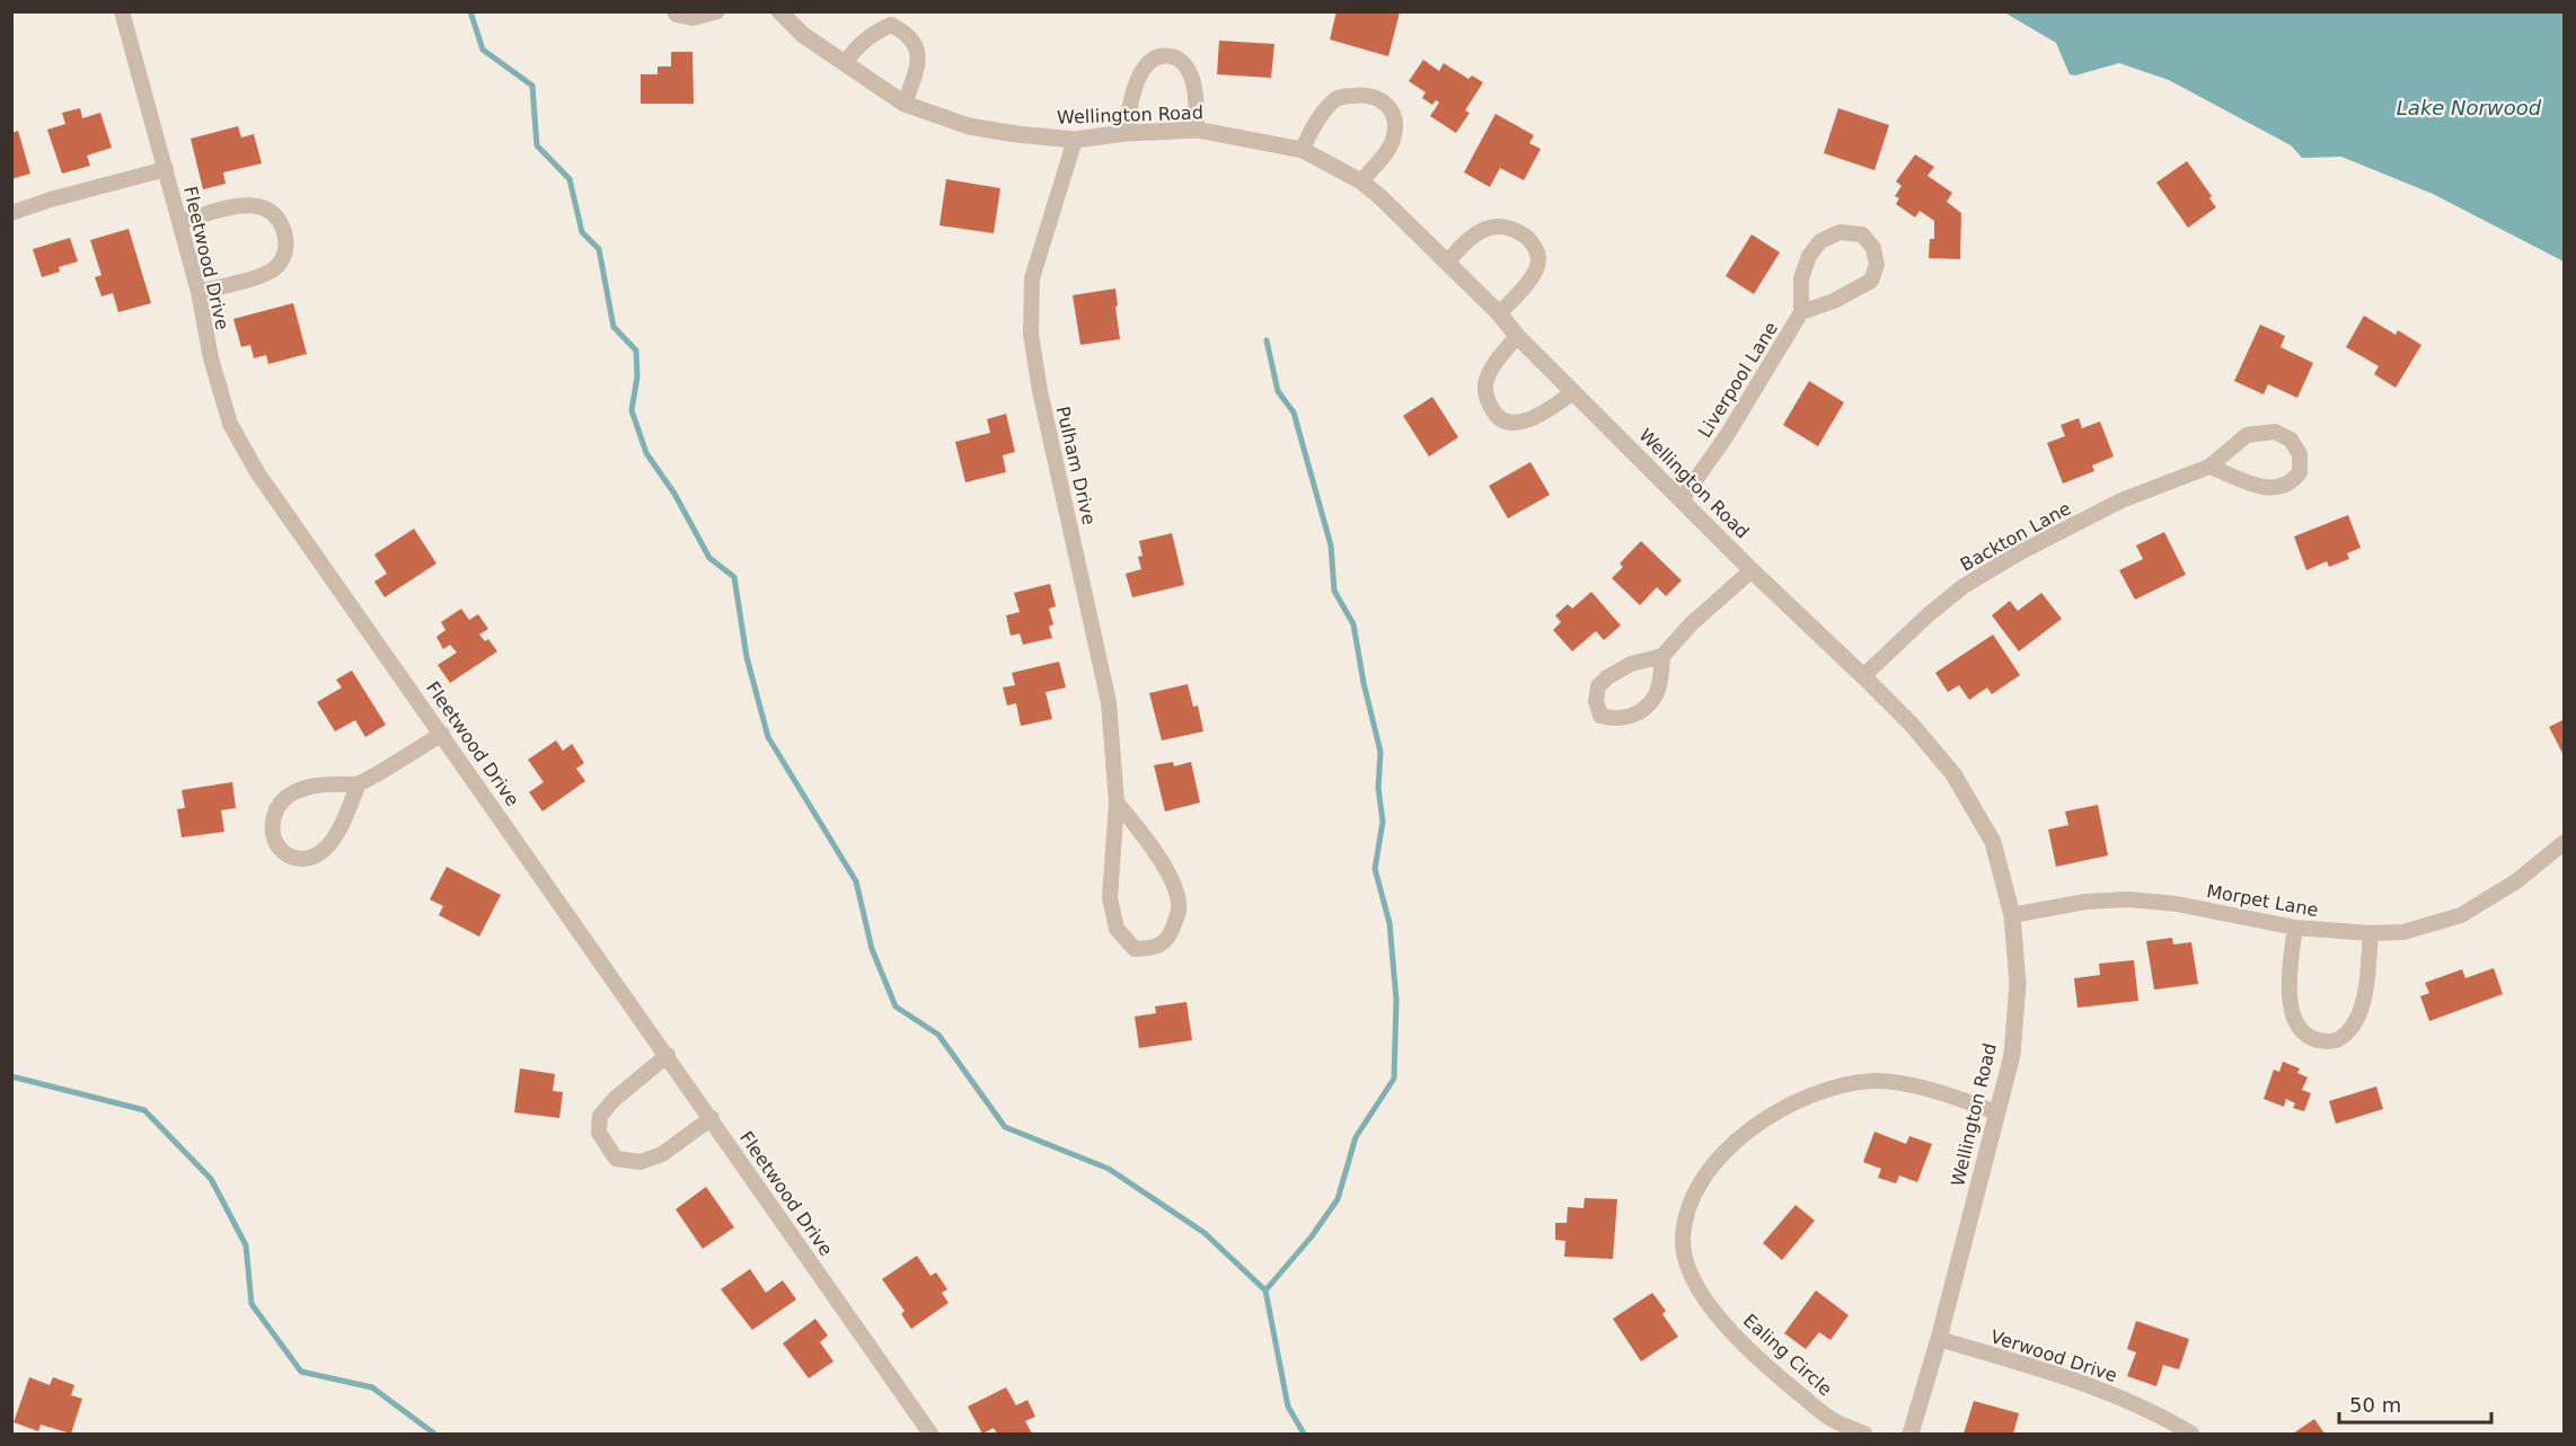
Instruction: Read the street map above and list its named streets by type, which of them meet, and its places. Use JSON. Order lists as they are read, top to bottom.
{
  "streets": {
    "street": [
      "Wellington Road",
      "Fleetwood Drive",
      "Liverpool Lane",
      "Pulham Drive",
      "Backton Lane",
      "Morpet Lane",
      "Ealing Circle",
      "Verwood Drive"
    ]
  },
  "crossings": [
    ["Wellington Road", "Liverpool Lane"],
    ["Wellington Road", "Pulham Drive"],
    ["Wellington Road", "Backton Lane"],
    ["Wellington Road", "Morpet Lane"],
    ["Wellington Road", "Ealing Circle"],
    ["Wellington Road", "Verwood Drive"]
  ],
  "water": ["Lake Norwood"],
  "scale_bar": "50 m"
}
